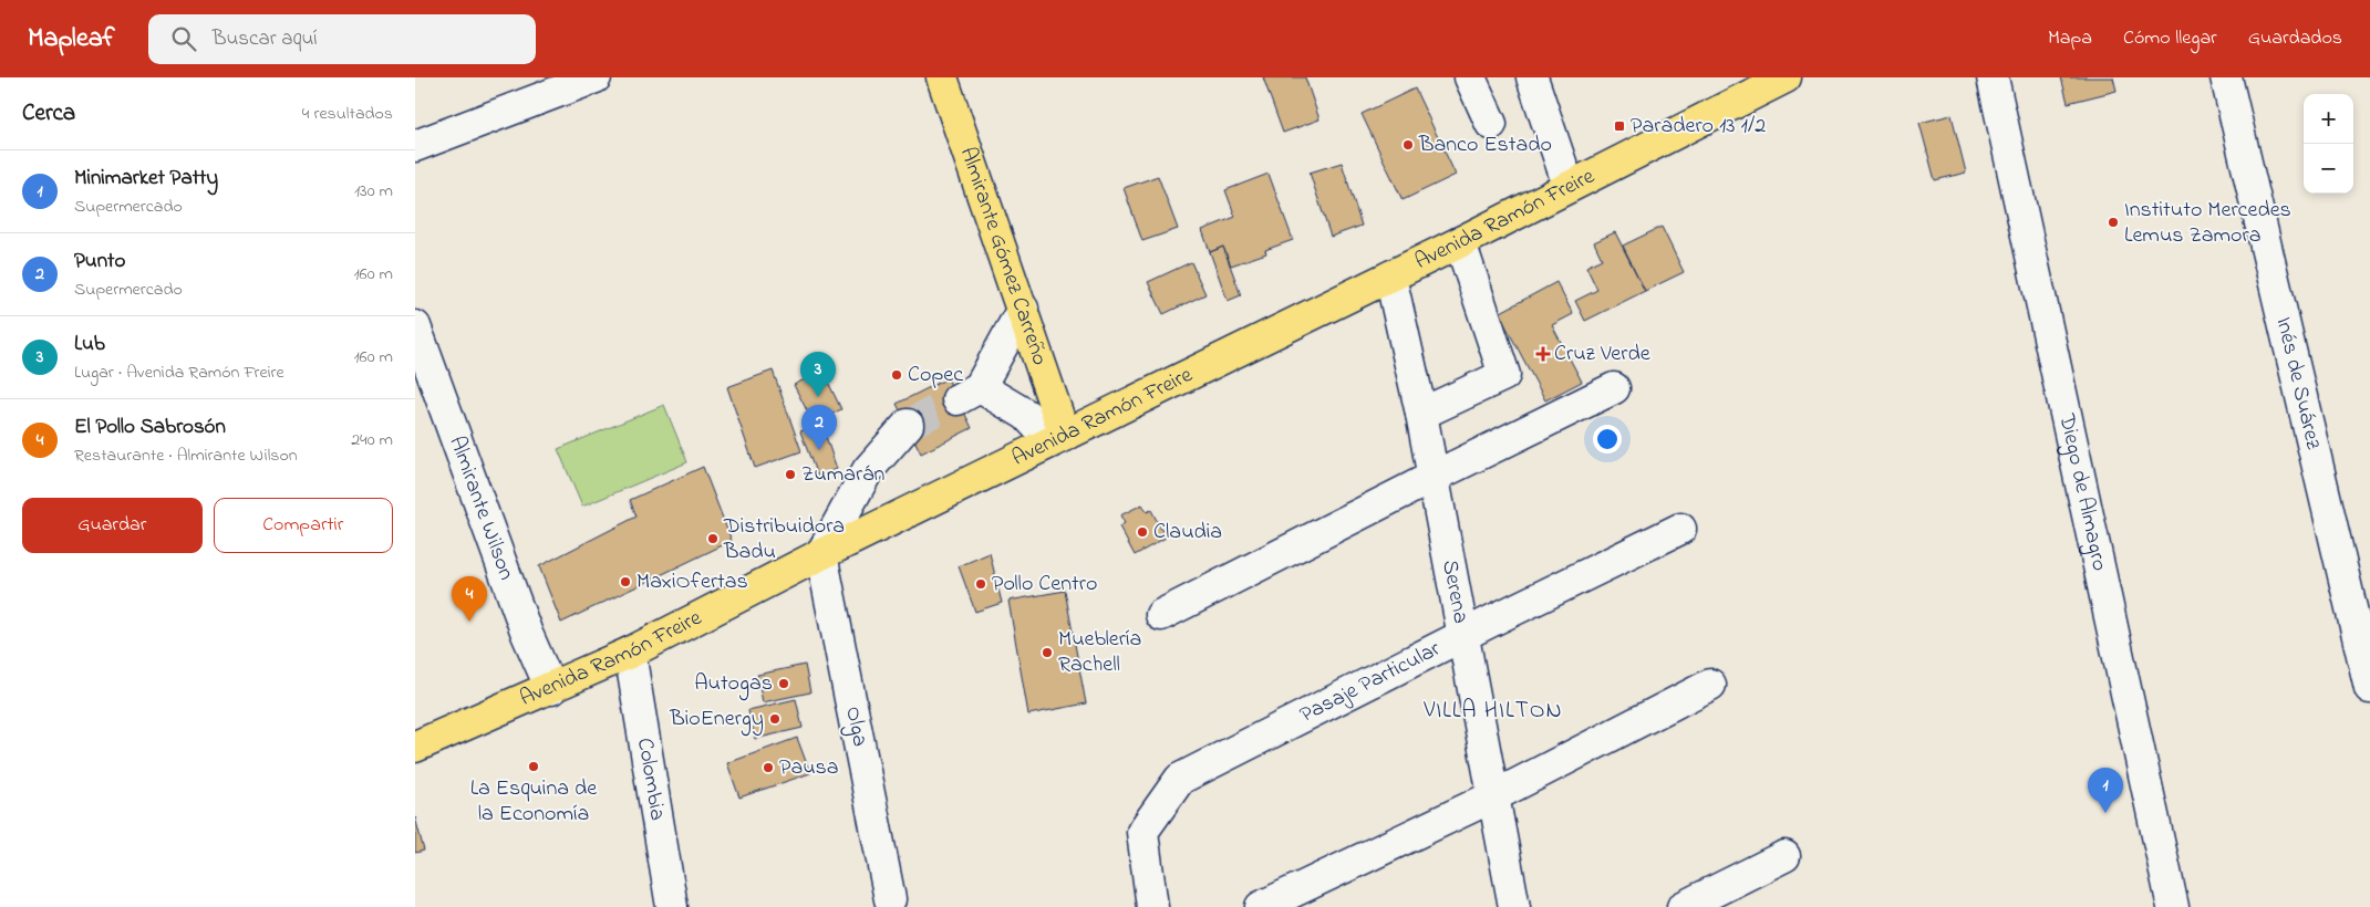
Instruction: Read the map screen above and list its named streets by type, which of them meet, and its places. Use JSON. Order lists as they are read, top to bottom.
{
  "streets": {
    "main road": ["Avenida Ramón Freire", "Almirante Gómez Carreño"],
    "street": [
      "Inés de Suárez",
      "Diego de Almagro",
      "Almirante Wilson",
      "Serena",
      "Pasaje Particular",
      "Olga",
      "Colombia"
    ]
  },
  "crossings": [
    ["Avenida Ramón Freire", "Almirante Gómez Carreño"],
    ["Avenida Ramón Freire", "Almirante Wilson"],
    ["Avenida Ramón Freire", "Serena"],
    ["Avenida Ramón Freire", "Olga"],
    ["Avenida Ramón Freire", "Colombia"],
    ["Serena", "Pasaje Particular"]
  ],
  "districts": ["VILLA HILTON"],
  "places": {
    "transit": ["Paradero 13 1/2"],
    "other": [
      "Banco Estado",
      "Instituto Mercedes Lemus Zamora",
      "Copec",
      "Zumarán",
      "Claudia",
      "Distribuidora Badu",
      "MaxiOfertas",
      "Pollo Centro",
      "Mueblería Rachell",
      "Autogas",
      "BioEnergy",
      "La Esquina de la Economía",
      "Pausa"
    ],
    "health": ["Cruz Verde"]
  },
  "page": {
    "header": "Mapleaf",
    "search": "Buscar aquí",
    "nav": ["Mapa", "Cómo llegar", "Guardados"],
    "heading": ["Cerca", "4 resultados"],
    "map_buttons": ["+", "−"],
    "list": [
      {
        "mark": "1",
        "name": "Minimarket Patty",
        "note": "Supermercado",
        "value": "130 m"
      },
      {
        "mark": "2",
        "name": "Punto",
        "note": "Supermercado",
        "value": "160 m"
      },
      {
        "mark": "3",
        "name": "Lub",
        "note": "Lugar · Avenida Ramón Freire",
        "value": "160 m"
      },
      {
        "mark": "4",
        "name": "El Pollo Sabrosón",
        "note": "Restaurante · Almirante Wilson",
        "value": "240 m"
      }
    ],
    "pins": [
      "3",
      "2",
      "4",
      "1"
    ],
    "buttons": ["Guardar", "Compartir"]
  }
}
